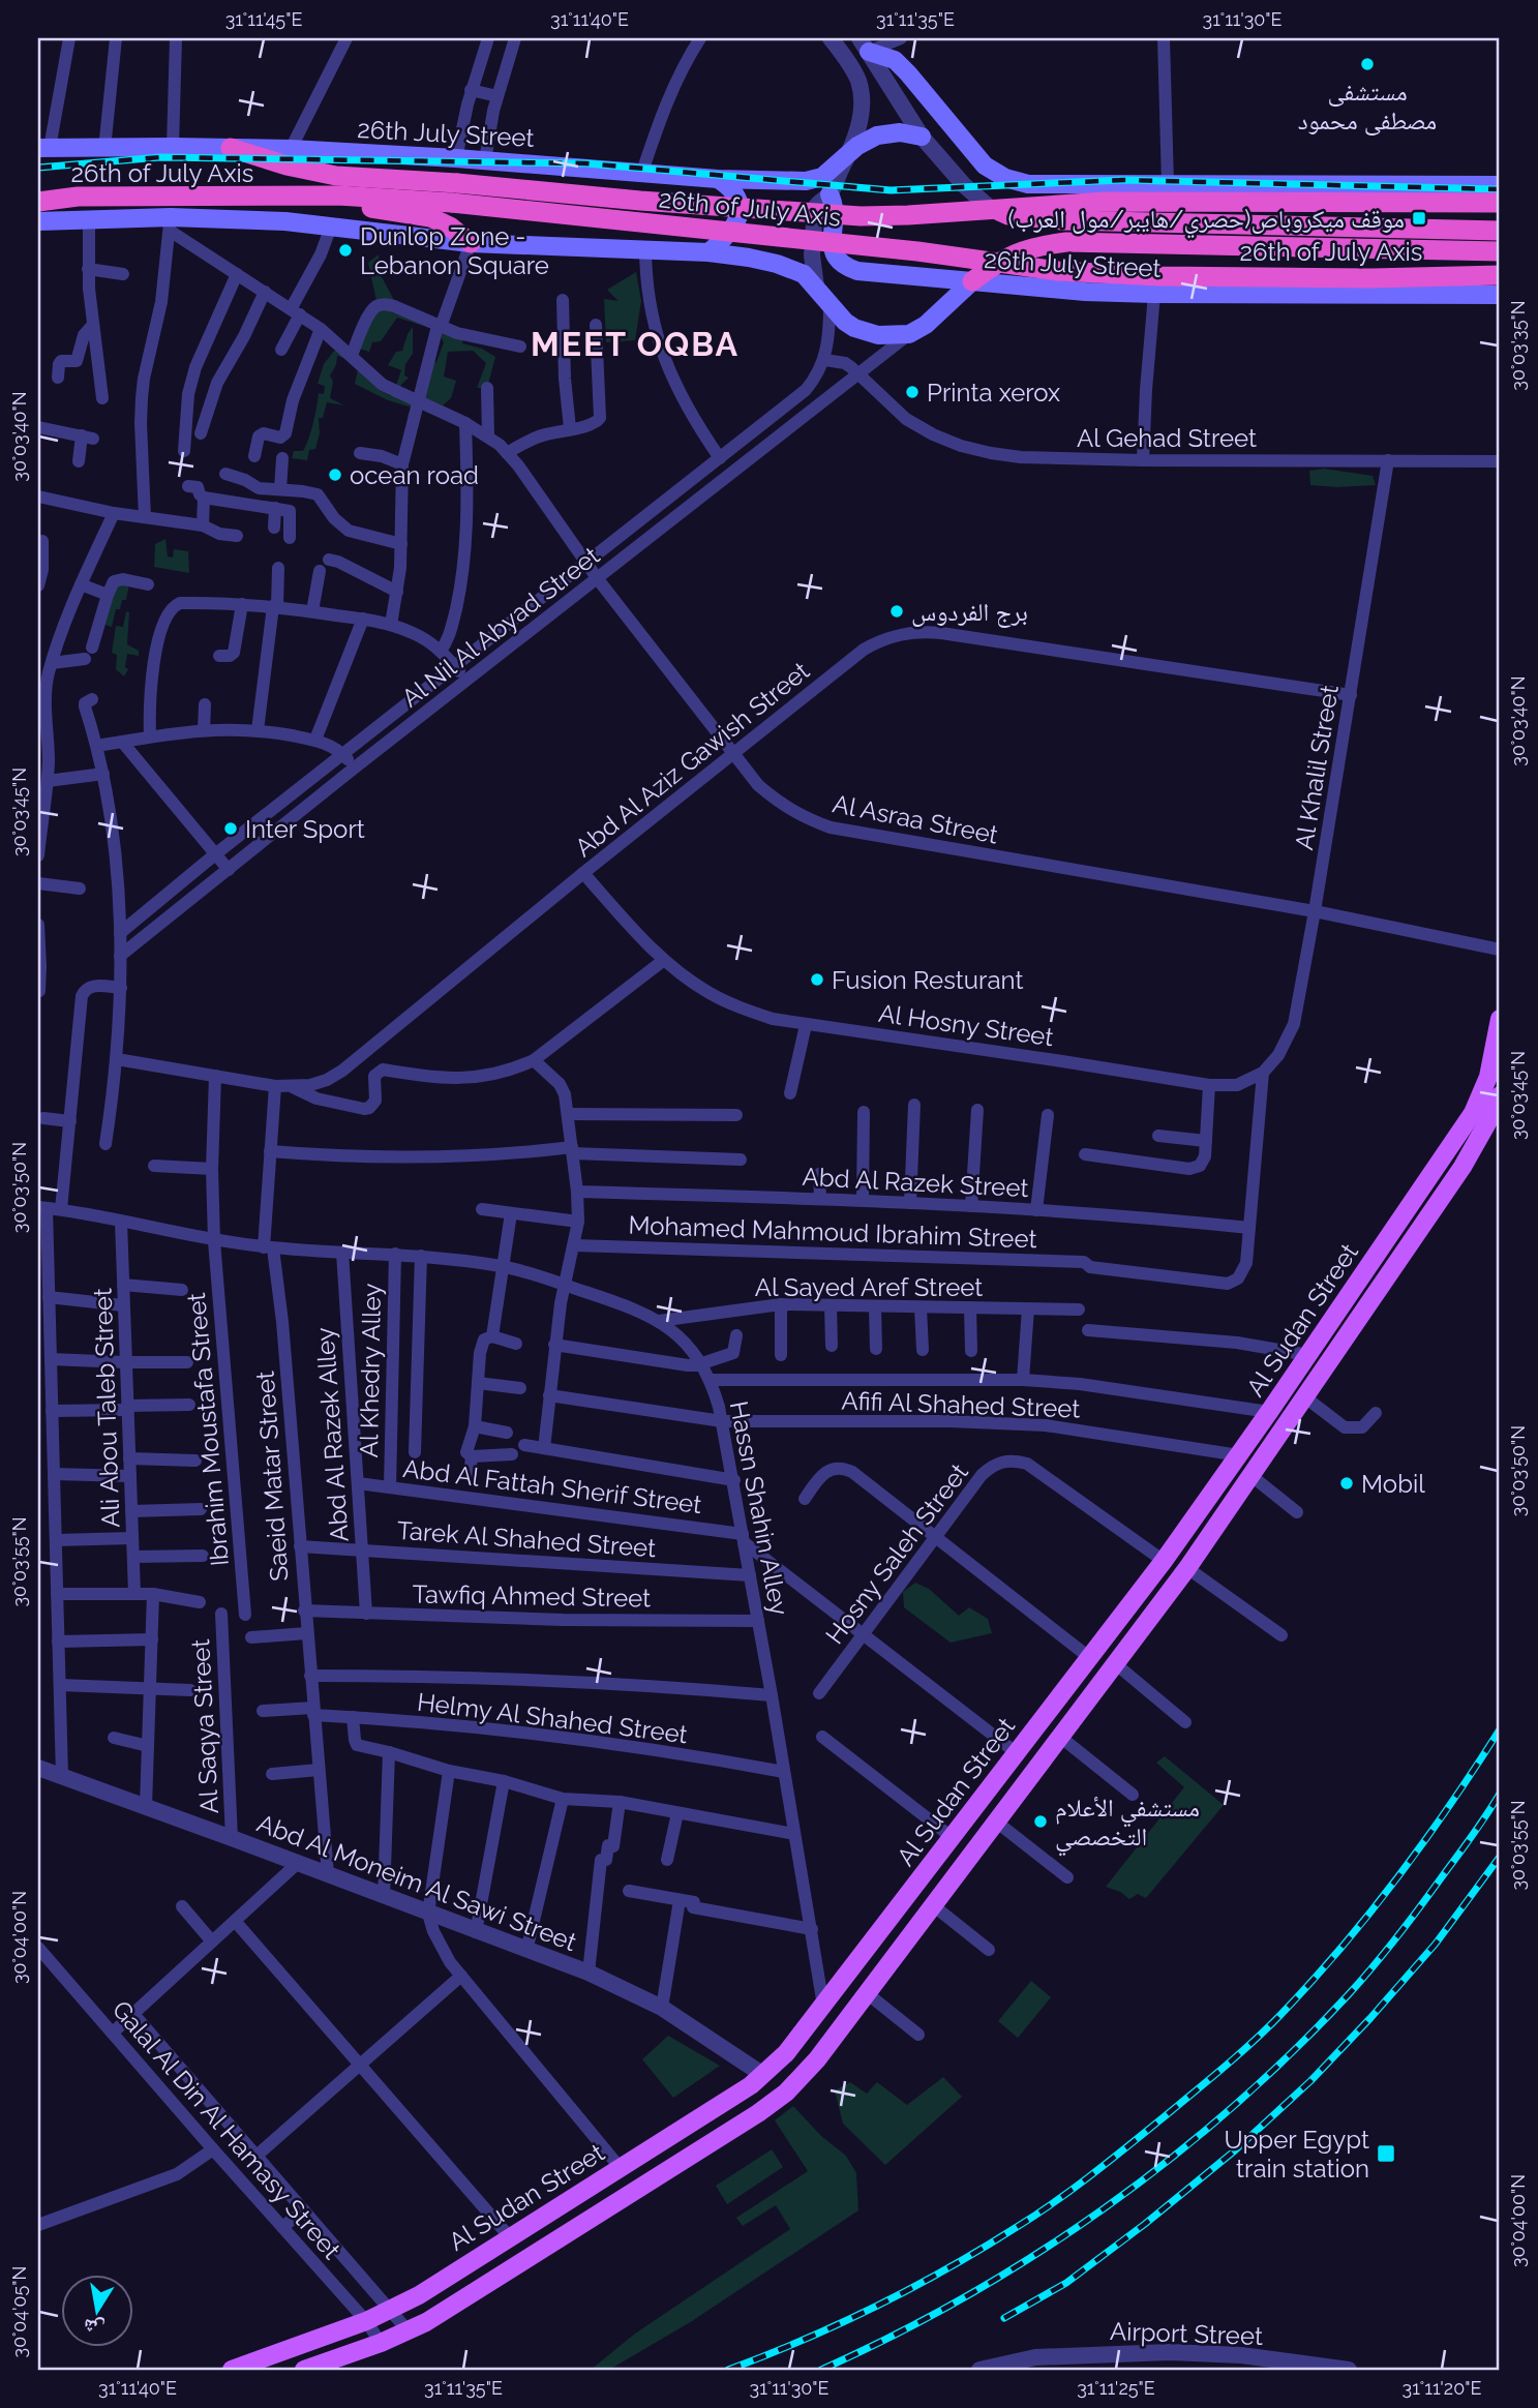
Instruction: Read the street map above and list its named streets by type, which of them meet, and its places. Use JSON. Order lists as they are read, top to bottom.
{
  "streets": {
    "highway": ["26th of July Axis"],
    "main road": ["26th July Street", "Al Sudan Street"],
    "street": [
      "Al Gehad Street",
      "Al Nil Al Abyad Street",
      "Abd Al Aziz Gawish Street",
      "Al Khalil Street",
      "Al Asraa Street",
      "Al Hosny Street",
      "Abd Al Razek Street",
      "Mohamed Mahmoud Ibrahim Street",
      "Al Sayed Aref Street",
      "Al Khedry Alley",
      "Afifi Al Shahed Street",
      "Ali Abou Taleb Street",
      "Ibrahim Moustafa Street",
      "Abd Al Razek Alley",
      "Saeid Matar Street",
      "Abd Al Fattah Sherif Street",
      "Hassn Shahin Alley",
      "Tarek Al Shahed Street",
      "Hosny Saleh Street",
      "Tawfiq Ahmed Street",
      "Helmy Al Shahed Street",
      "Al Saqya Street",
      "Abd Al Moneim Al Sawi Street",
      "Galal Al Din Al Hamasy Street",
      "Airport Street"
    ]
  },
  "crossings": [
    ["26th July Street", "26th of July Axis"],
    ["26th July Street", "Al Nil Al Abyad Street"],
    ["Al Gehad Street", "Al Nil Al Abyad Street"],
    ["Al Gehad Street", "Al Khalil Street"],
    ["Al Nil Al Abyad Street", "Al Asraa Street"],
    ["Abd Al Aziz Gawish Street", "Al Khalil Street"],
    ["Abd Al Aziz Gawish Street", "Al Asraa Street"],
    ["Abd Al Aziz Gawish Street", "Al Hosny Street"],
    ["Abd Al Aziz Gawish Street", "Ibrahim Moustafa Street"],
    ["Abd Al Aziz Gawish Street", "Saeid Matar Street"],
    ["Al Khalil Street", "Al Asraa Street"],
    ["Al Khalil Street", "Al Hosny Street"],
    ["Al Khalil Street", "Mohamed Mahmoud Ibrahim Street"],
    ["Al Hosny Street", "Mohamed Mahmoud Ibrahim Street"],
    ["Abd Al Razek Street", "Mohamed Mahmoud Ibrahim Street"],
    ["Al Sayed Aref Street", "Hassn Shahin Alley"],
    ["Al Sudan Street", "Afifi Al Shahed Street"],
    ["Al Sudan Street", "Hassn Shahin Alley"],
    ["Al Sudan Street", "Hosny Saleh Street"],
    ["Al Sudan Street", "Abd Al Moneim Al Sawi Street"],
    ["Al Sudan Street", "Galal Al Din Al Hamasy Street"],
    ["Al Khedry Alley", "Abd Al Fattah Sherif Street"],
    ["Al Khedry Alley", "Hassn Shahin Alley"],
    ["Afifi Al Shahed Street", "Hassn Shahin Alley"],
    ["Ali Abou Taleb Street", "Hassn Shahin Alley"],
    ["Ibrahim Moustafa Street", "Hassn Shahin Alley"],
    ["Abd Al Razek Alley", "Abd Al Fattah Sherif Street"],
    ["Abd Al Razek Alley", "Hassn Shahin Alley"],
    ["Abd Al Razek Alley", "Tarek Al Shahed Street"],
    ["Abd Al Razek Alley", "Tawfiq Ahmed Street"],
    ["Saeid Matar Street", "Hassn Shahin Alley"],
    ["Saeid Matar Street", "Tarek Al Shahed Street"],
    ["Saeid Matar Street", "Tawfiq Ahmed Street"],
    ["Saeid Matar Street", "Helmy Al Shahed Street"],
    ["Saeid Matar Street", "Abd Al Moneim Al Sawi Street"],
    ["Abd Al Fattah Sherif Street", "Hassn Shahin Alley"],
    ["Hassn Shahin Alley", "Tarek Al Shahed Street"],
    ["Hassn Shahin Alley", "Tawfiq Ahmed Street"],
    ["Hassn Shahin Alley", "Helmy Al Shahed Street"],
    ["Al Saqya Street", "Abd Al Moneim Al Sawi Street"]
  ],
  "districts": ["MEET OQBA"],
  "places": {
    "other": [
      "مستشفى مصطفى محمود",
      "Dunlop Zone - Lebanon Square",
      "Printa xerox",
      "ocean road",
      "برج الفردوس",
      "Inter Sport",
      "Fusion Resturant",
      "Mobil",
      "مستشفي الأعلام التخصصي"
    ],
    "transit": ["موقف ميكروباص(حصري/هايبر/مول العرب)", "Upper Egypt train station"]
  },
  "north": "bottom",
  "coordinates": [
    "31°11'45\"E",
    "31°11'40\"E",
    "31°11'35\"E",
    "31°11'30\"E",
    "30°03'35\"N",
    "30°03'40\"N",
    "30°03'45\"N",
    "30°03'50\"N",
    "30°03'55\"N",
    "30°04'00\"N",
    "30°04'05\"N",
    "31°11'25\"E",
    "31°11'20\"E"
  ]
}
